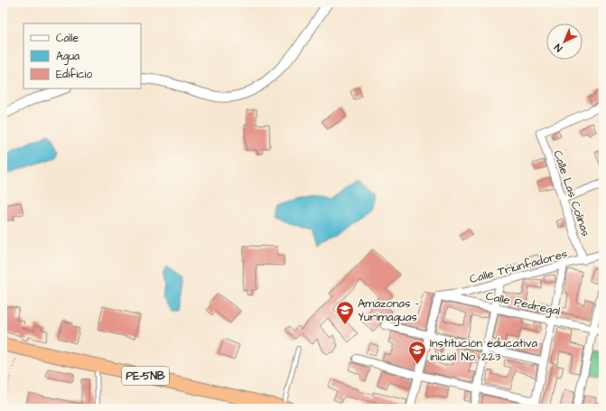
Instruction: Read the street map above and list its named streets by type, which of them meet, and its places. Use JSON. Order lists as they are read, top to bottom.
{
  "streets": {
    "highway": ["PE-5NB"],
    "street": ["Calle Las Colinas", "Calle Triunfadores", "Calle Pedregal"]
  },
  "crossings": [
    ["Calle Las Colinas", "Calle Triunfadores"],
    ["Calle Triunfadores", "Calle Pedregal"]
  ],
  "places": {
    "school or university": ["Amazonas - Yurimaguas", "Institución educativa inicial No. 223"]
  },
  "legend": ["Calle", "Agua", "Edificio"],
  "north": "bottom left"
}
